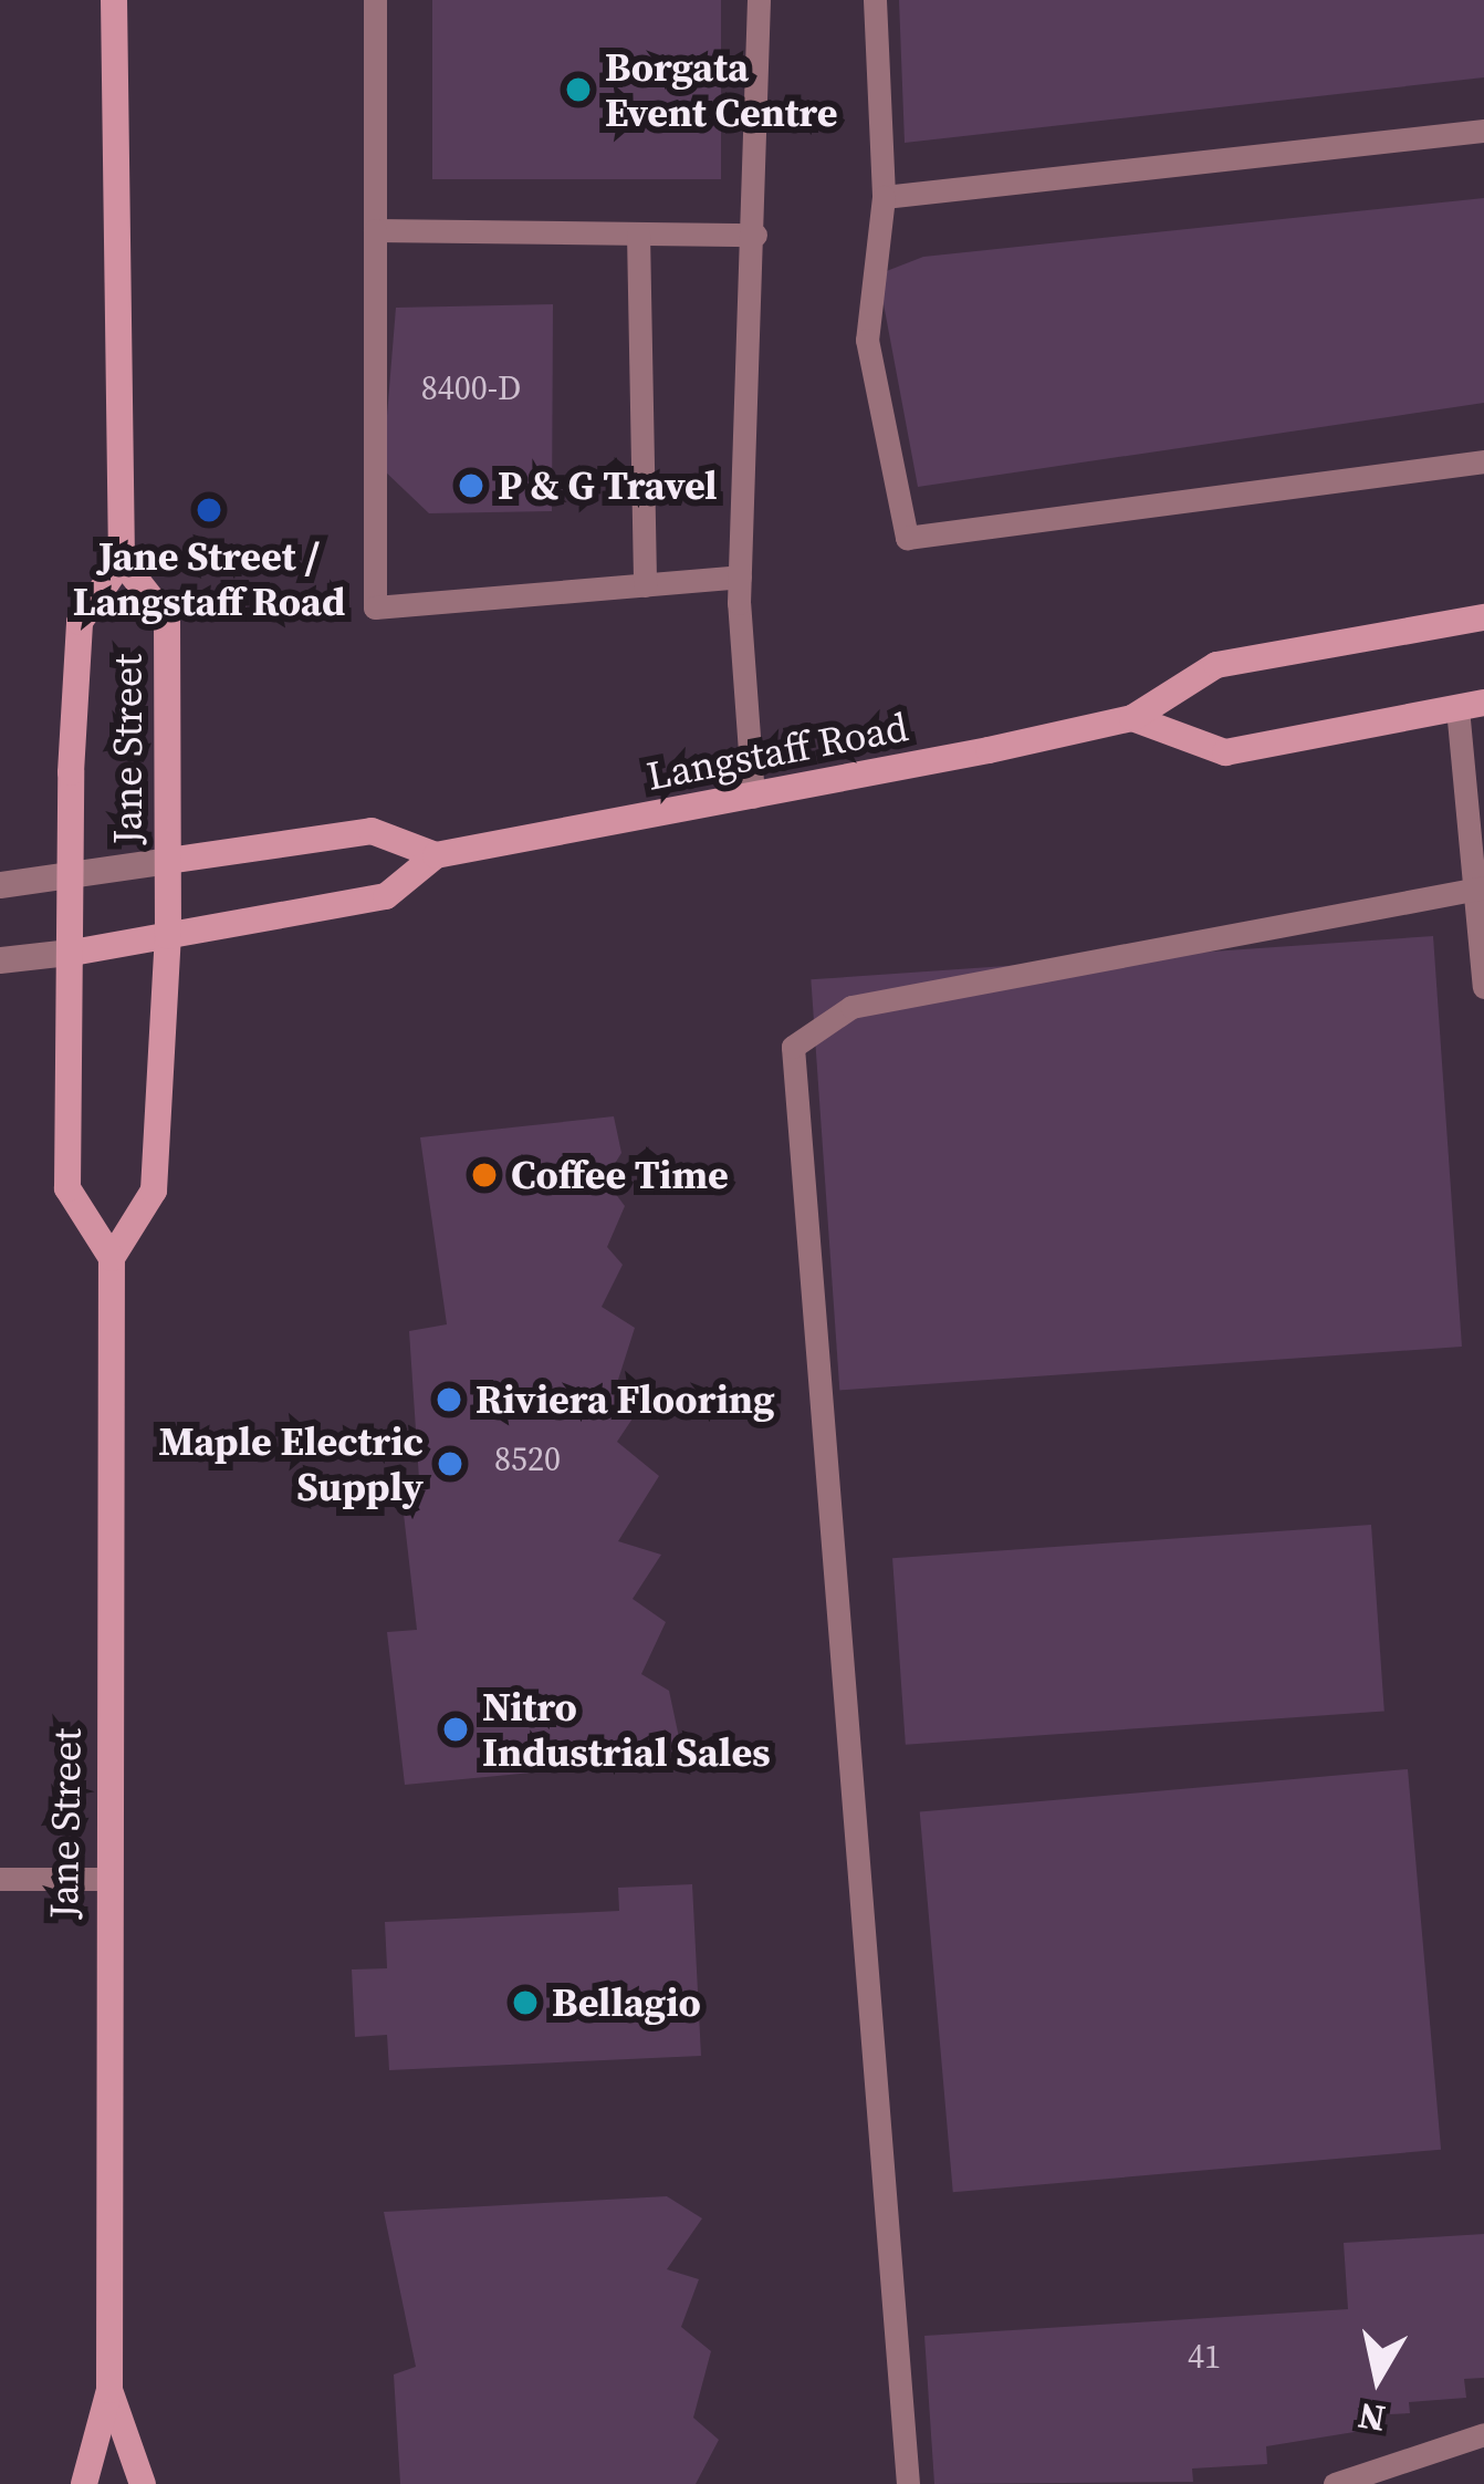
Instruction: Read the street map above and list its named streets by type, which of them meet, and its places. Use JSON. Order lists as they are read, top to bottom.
{
  "streets": {
    "main road": ["Jane Street", "Langstaff Road"]
  },
  "crossings": [
    ["Jane Street", "Langstaff Road"]
  ],
  "places": [
    "Borgata Event Centre",
    "P & G Travel",
    "Jane Street / Langstaff Road",
    "Coffee Time",
    "Riviera Flooring",
    "Maple Electric Supply",
    "Nitro Industrial Sales",
    "Bellagio"
  ],
  "house_numbers": ["8400-D", "8520", "41"],
  "north": "bottom"
}
